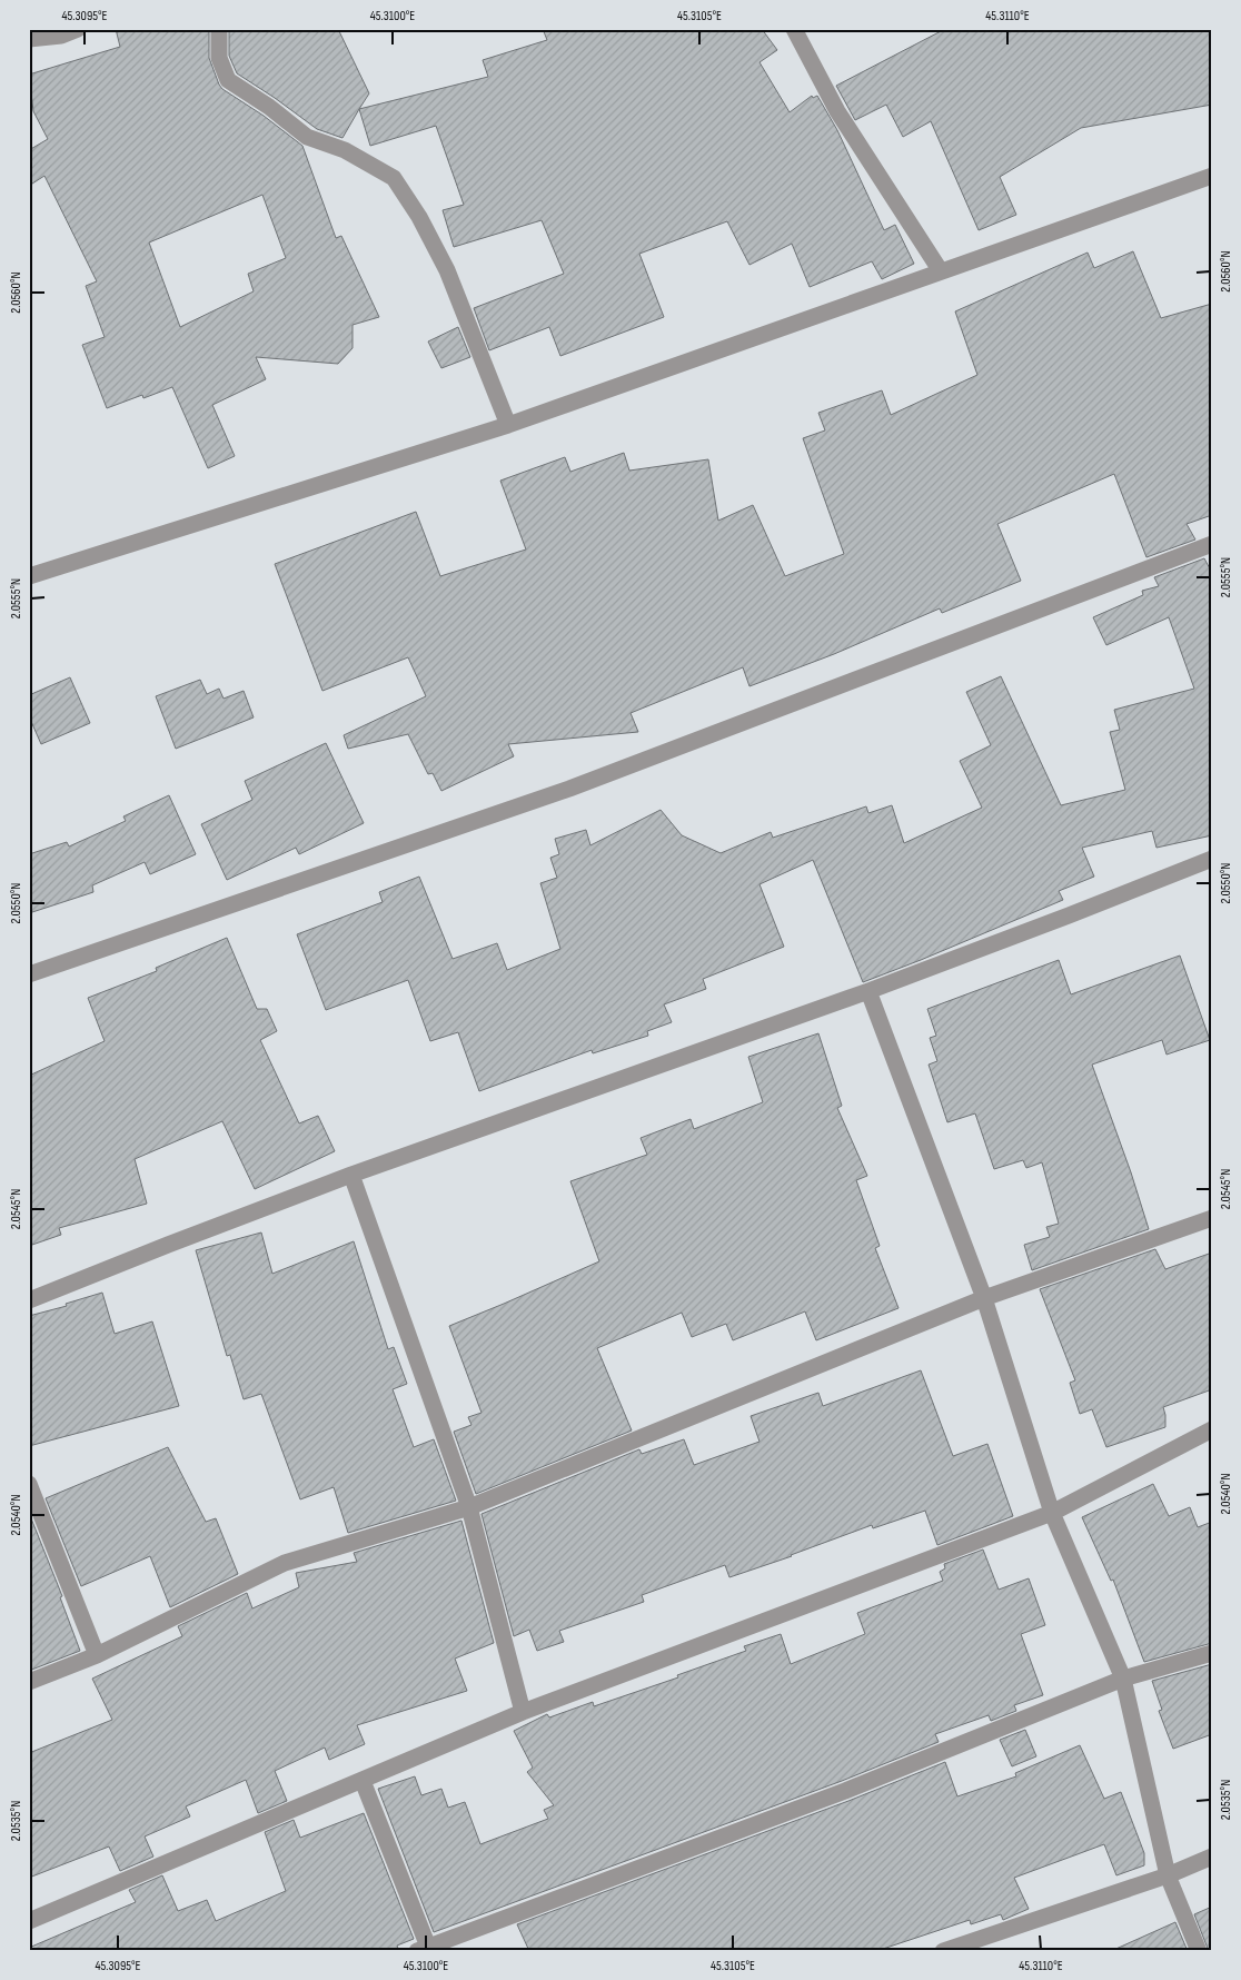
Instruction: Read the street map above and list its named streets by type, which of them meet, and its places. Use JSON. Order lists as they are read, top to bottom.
{
  "coordinates": [
    "45.3095°E",
    "45.3100°E",
    "45.3105°E",
    "45.3110°E",
    "2.0560°N",
    "2.0555°N",
    "2.0550°N",
    "2.0545°N",
    "2.0540°N",
    "2.0535°N"
  ]
}
